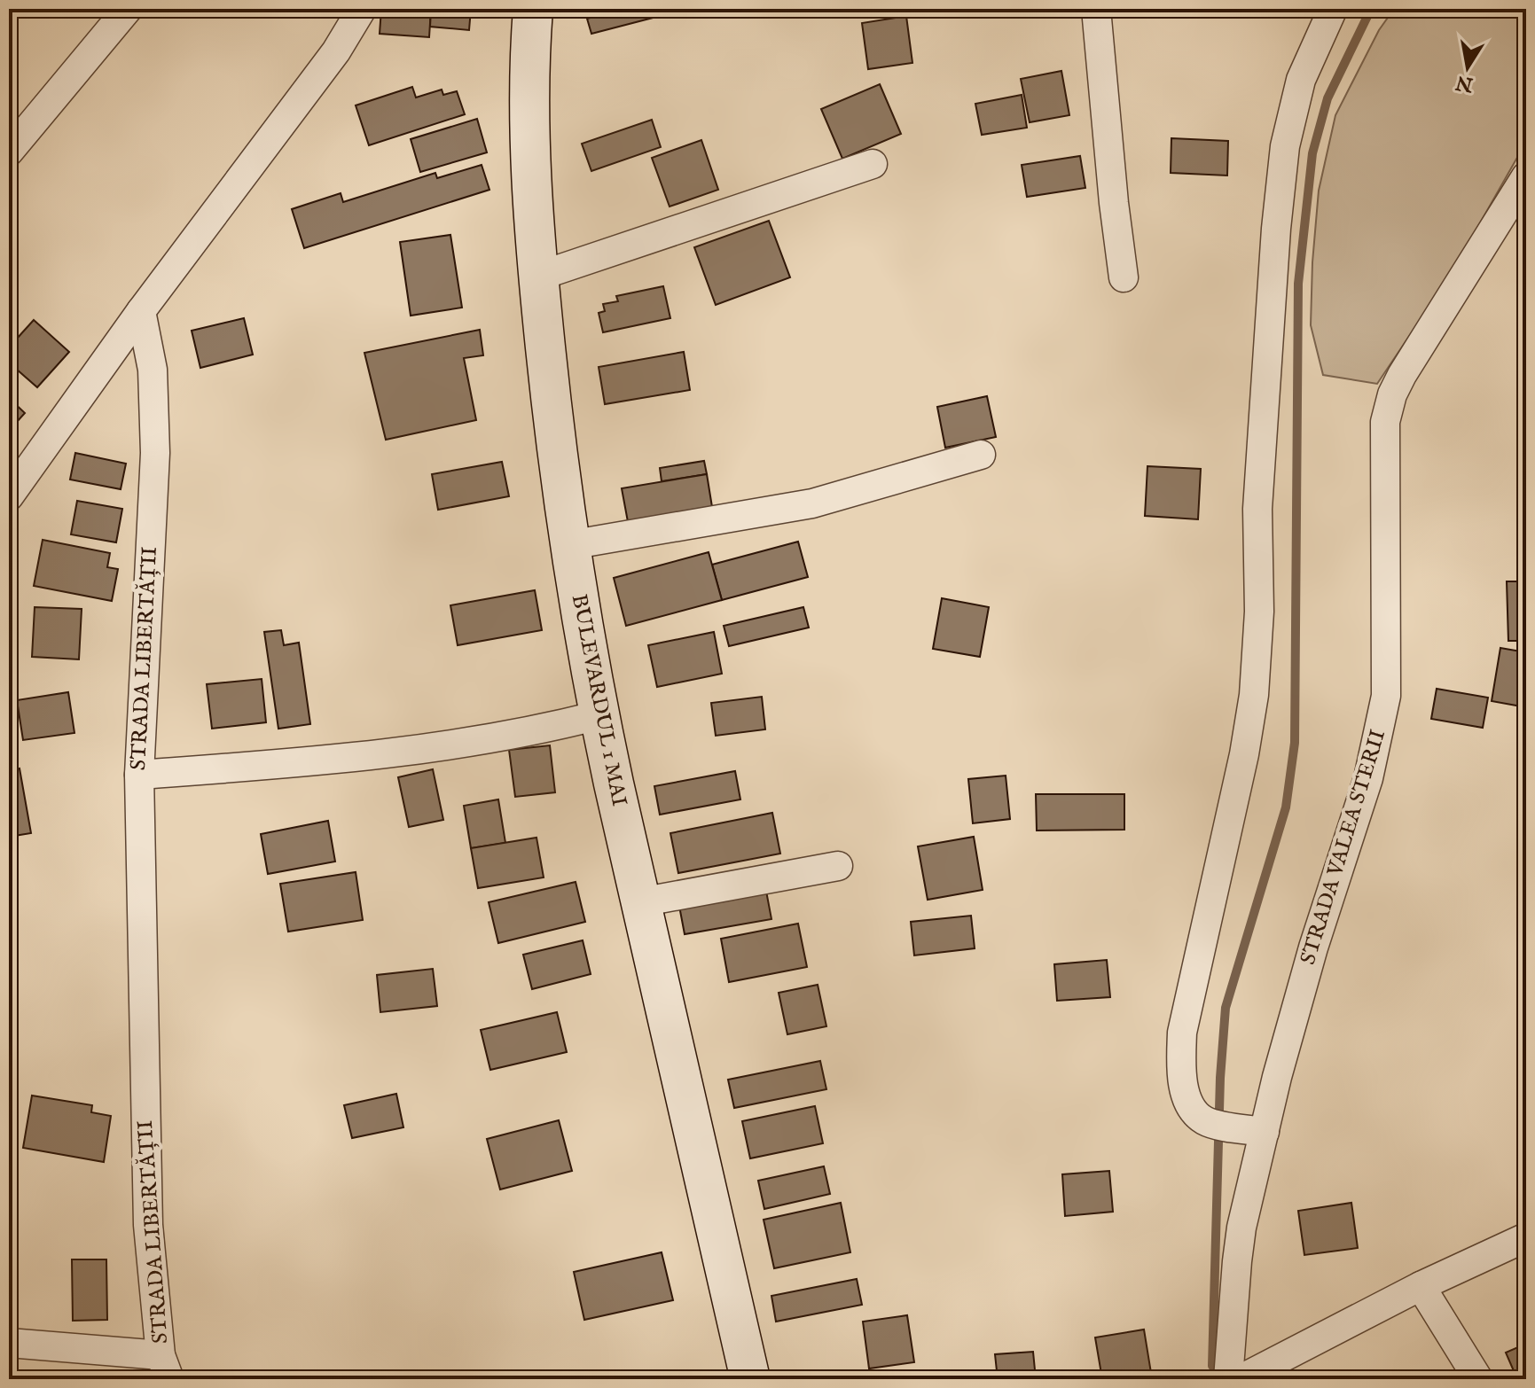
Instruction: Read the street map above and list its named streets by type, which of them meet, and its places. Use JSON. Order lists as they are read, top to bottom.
{
  "streets": {
    "main road": ["BULEVARDUL 1 MAI"],
    "street": ["STRADA LIBERTĂȚII", "STRADA VALEA STERII"]
  },
  "north": "bottom"
}
